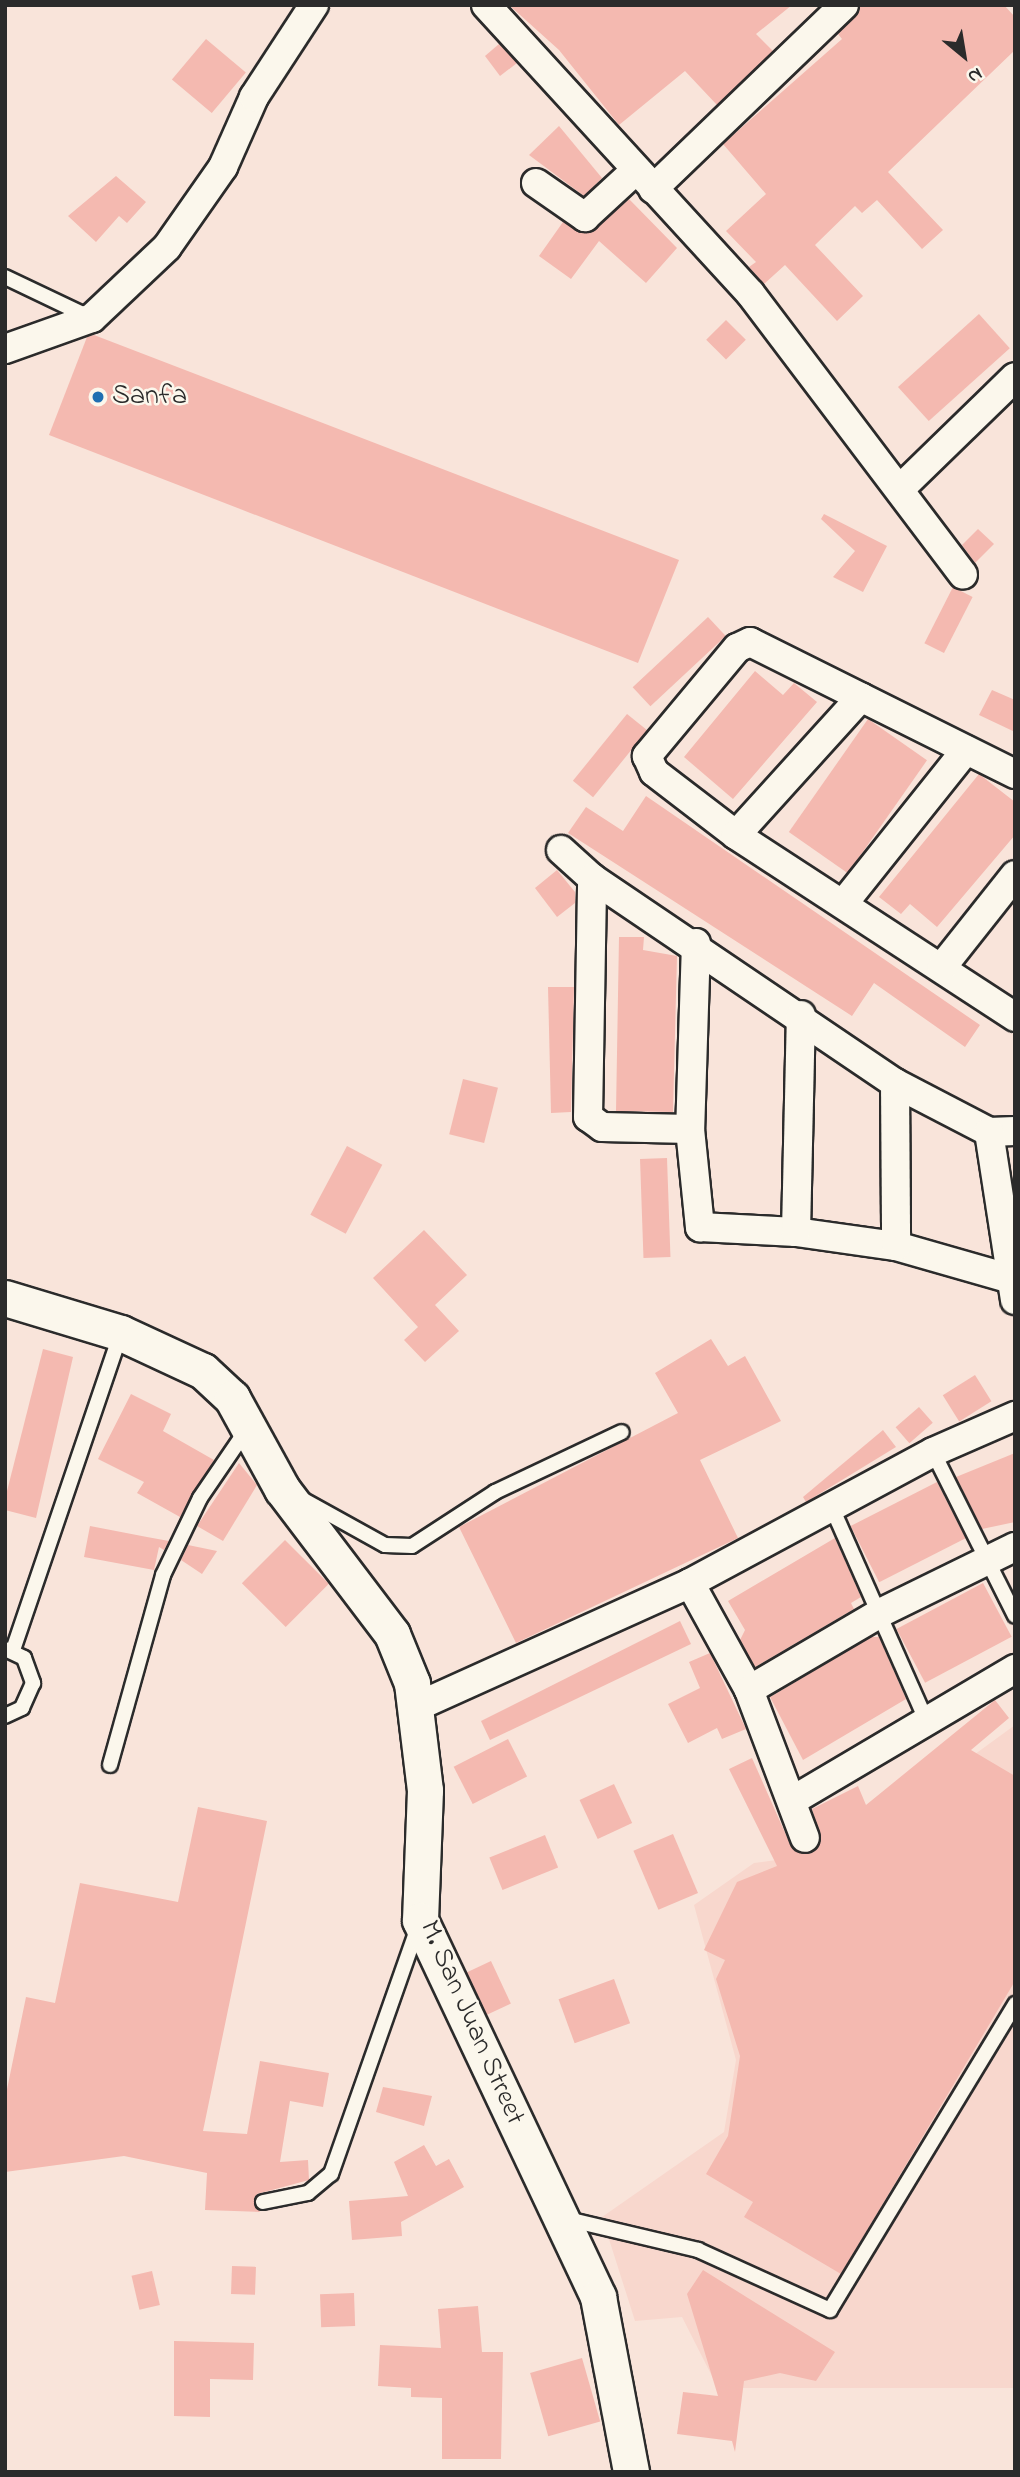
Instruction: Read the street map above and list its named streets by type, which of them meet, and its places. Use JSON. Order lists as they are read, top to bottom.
{
  "streets": {
    "street": ["M. San Juan Street"]
  },
  "places": ["Sanfa"],
  "north": "bottom right"
}
